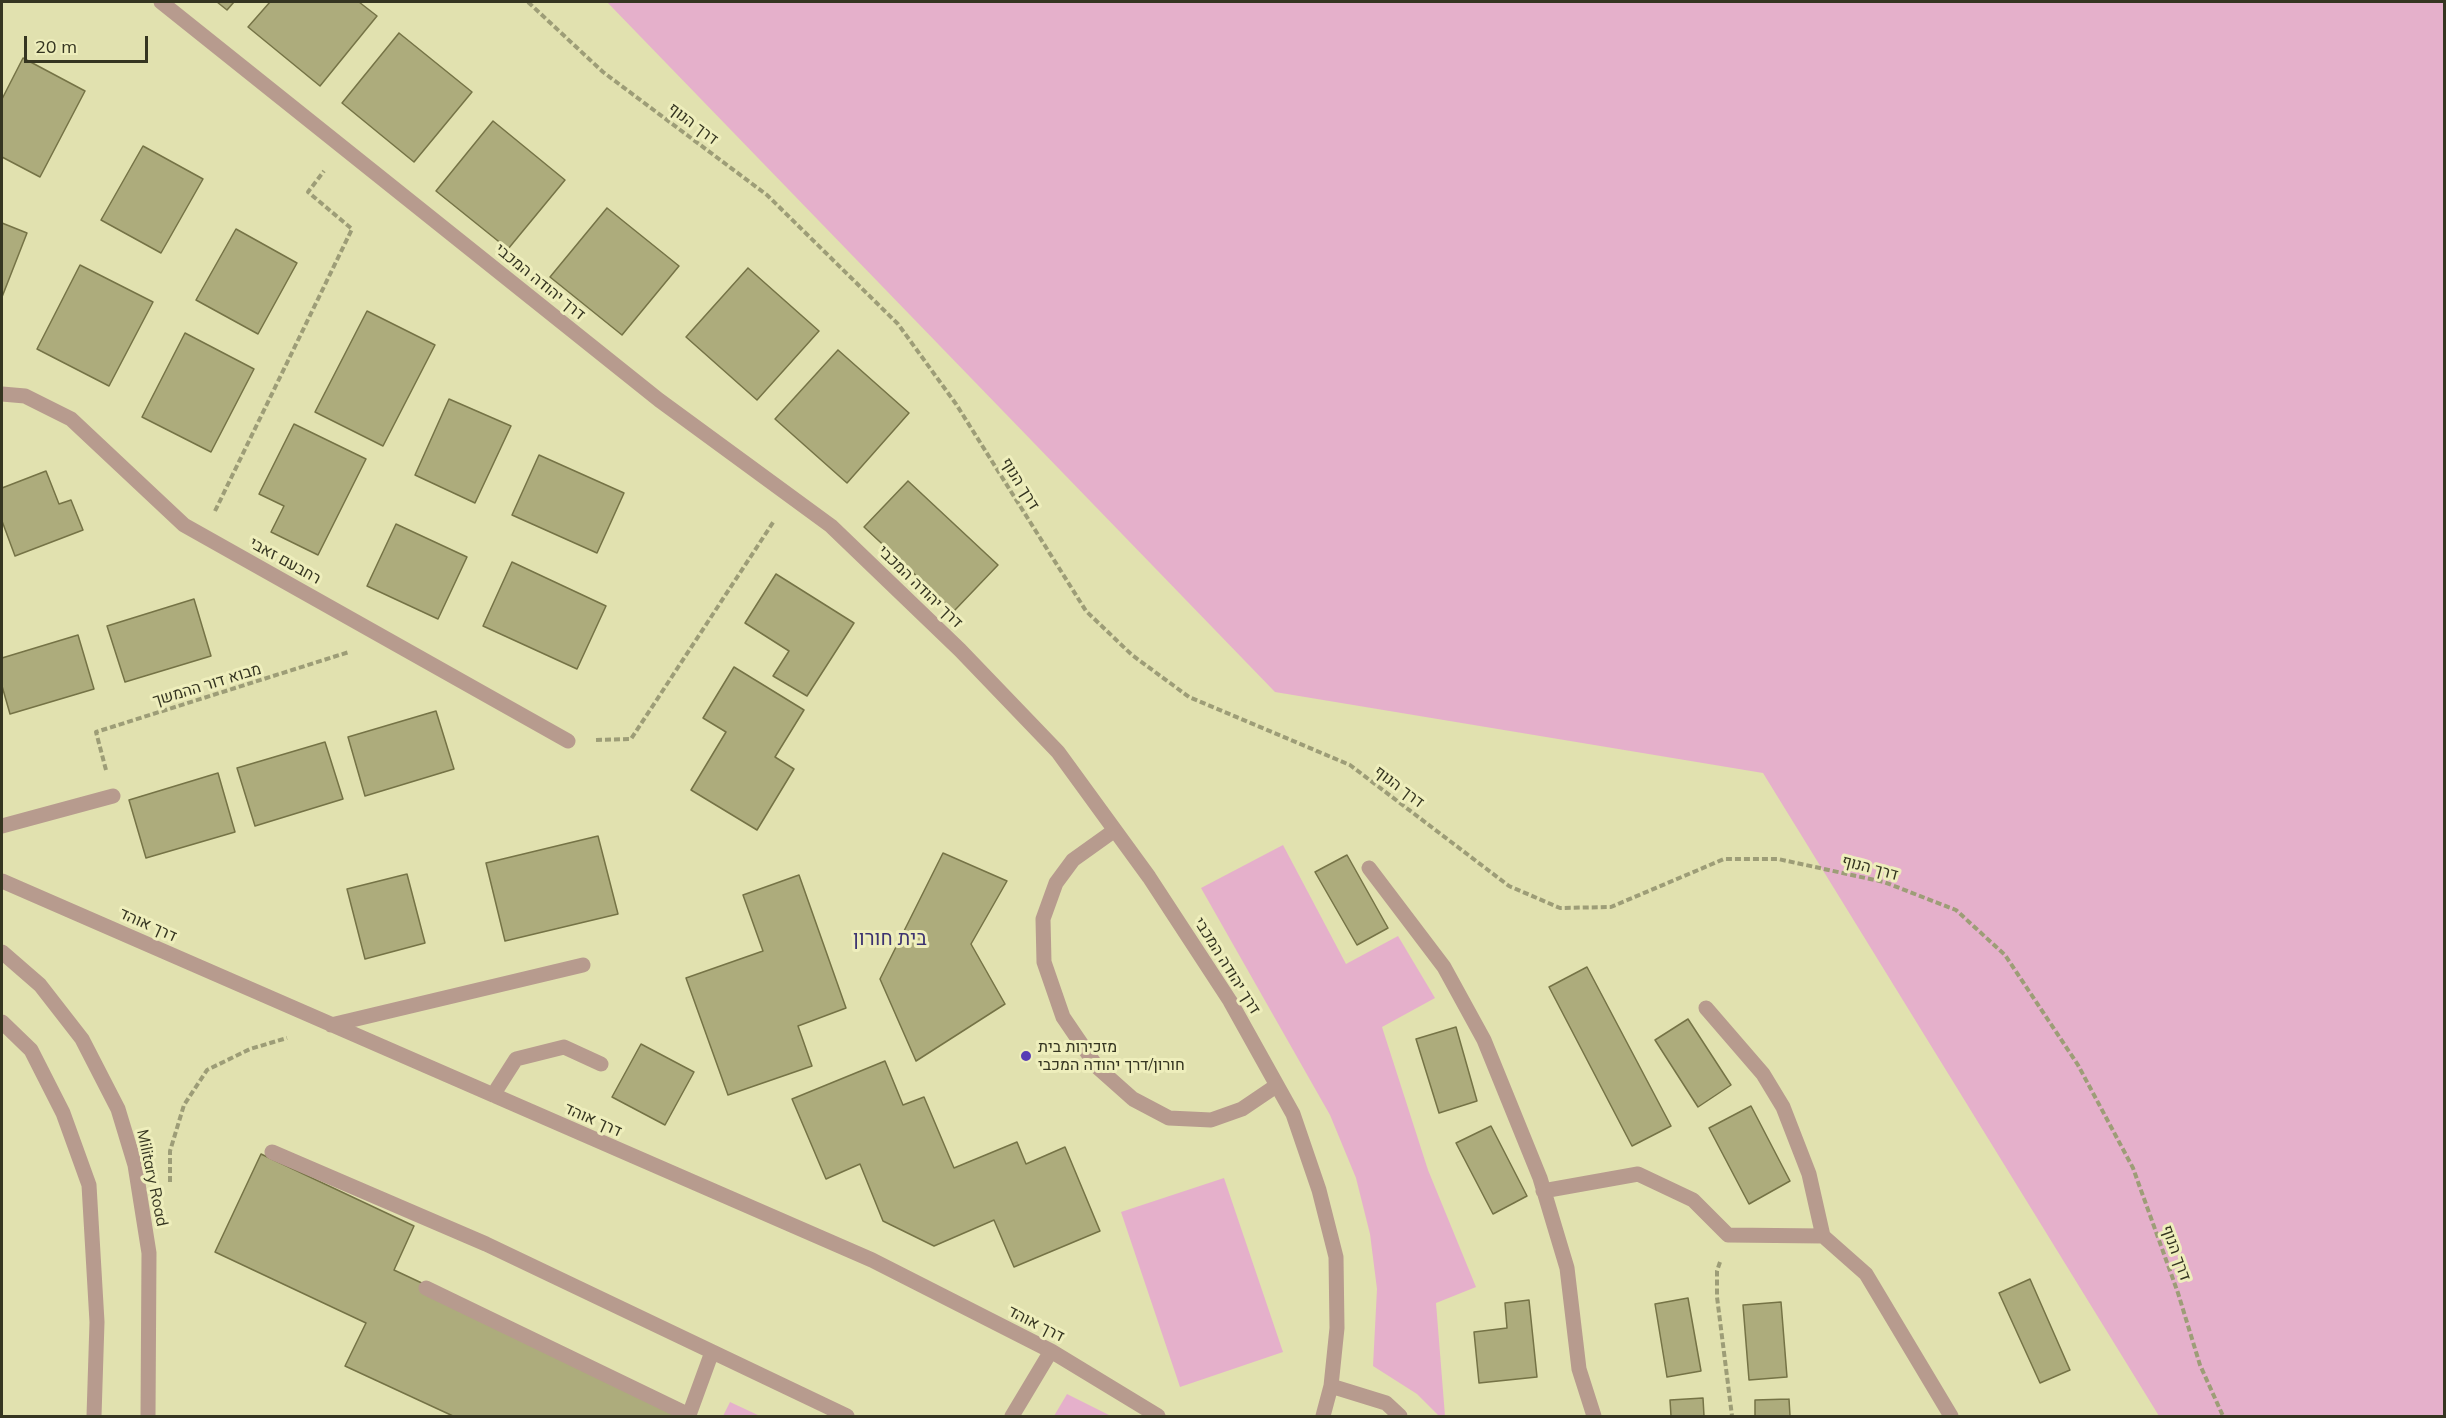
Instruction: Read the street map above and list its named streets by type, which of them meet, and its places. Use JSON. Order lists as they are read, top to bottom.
{
  "streets": {
    "street": [
      "דרך יהודה המכבי",
      "רחבעם זאבי",
      "דרך אוהד",
      "Military Road"
    ],
    "path": ["דרך הנוף", "מבוא דור ההמשך"]
  },
  "crossings": [
    ["רחבעם זאבי", "מבוא דור ההמשך"]
  ],
  "districts": ["בית חורון"],
  "places": ["מזכירות בית חורון/דרך יהודה המכבי"],
  "scale_bar": "20 m"
}
